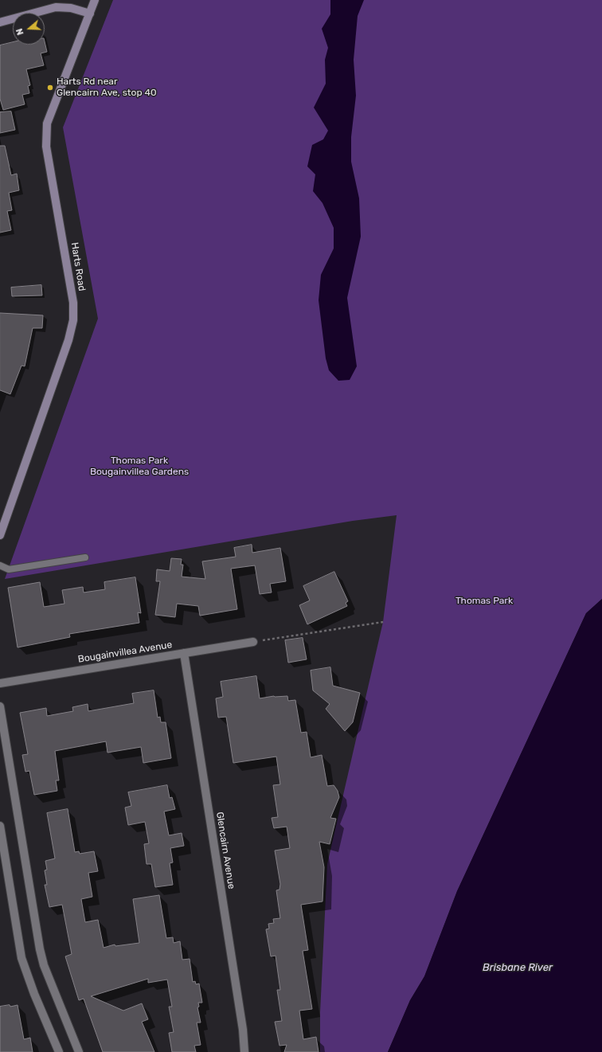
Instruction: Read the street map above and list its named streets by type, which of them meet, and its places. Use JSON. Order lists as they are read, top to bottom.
{
  "streets": {
    "street": ["Harts Road", "Bougainvillea Avenue", "Glencairn Avenue"]
  },
  "crossings": [
    ["Bougainvillea Avenue", "Glencairn Avenue"]
  ],
  "water": ["Brisbane River"],
  "parks": ["Thomas Park Bougainvillea Gardens", "Thomas Park"],
  "places": ["Harts Rd near Glencairn Ave, stop 40"],
  "north": "left"
}
